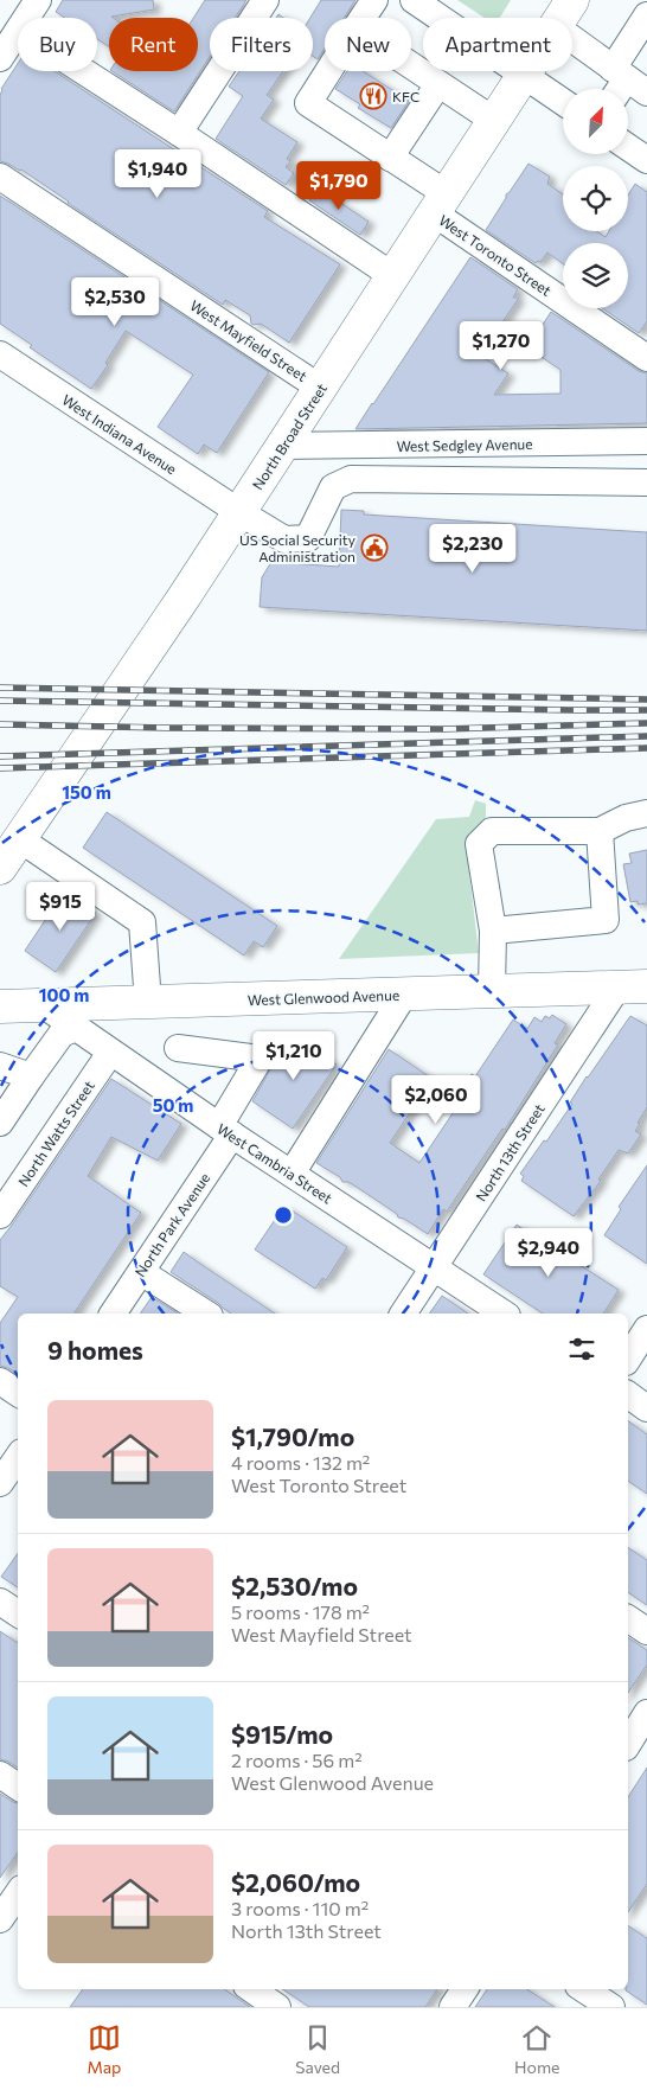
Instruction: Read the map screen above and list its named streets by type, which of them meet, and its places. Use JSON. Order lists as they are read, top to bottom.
{
  "streets": {
    "main road": ["North Broad Street", "West Glenwood Avenue"],
    "street": [
      "West Toronto Street",
      "West Mayfield Street",
      "West Indiana Avenue",
      "West Sedgley Avenue",
      "North Watts Street",
      "North 13th Street",
      "West Cambria Street",
      "North Park Avenue"
    ]
  },
  "crossings": [
    ["West Toronto Street", "North Broad Street"],
    ["West Mayfield Street", "North Broad Street"],
    ["West Indiana Avenue", "North Broad Street"],
    ["North Broad Street", "West Sedgley Avenue"],
    ["West Glenwood Avenue", "North 13th Street"],
    ["West Glenwood Avenue", "West Cambria Street"],
    ["North Watts Street", "West Cambria Street"],
    ["North 13th Street", "West Cambria Street"],
    ["West Cambria Street", "North Park Avenue"]
  ],
  "places": {
    "restaurant": ["KFC"],
    "public building": ["US Social Security Administration"]
  },
  "north": "top right",
  "page": {
    "chip": [
      "Buy",
      "Rent",
      "Filters",
      "New",
      "Apartment"
    ],
    "price": [
      "$1,940",
      "$1,790",
      "$2,530",
      "$1,270",
      "$2,230",
      "$915",
      "$1,210",
      "$2,060",
      "$2,940"
    ],
    "heading": "9 homes",
    "list": [
      {
        "name": "$1,790/mo",
        "note": "4 rooms · 132 m² · West Toronto Street"
      },
      {
        "name": "$2,530/mo",
        "note": "5 rooms · 178 m² · West Mayfield Street"
      },
      {
        "name": "$915/mo",
        "note": "2 rooms · 56 m² · West Glenwood Avenue"
      },
      {
        "name": "$2,060/mo",
        "note": "3 rooms · 110 m² · North 13th Street"
      }
    ],
    "tabs": ["Map", "Saved", "Home"]
  },
  "rings": ["150 m", "100 m", "50 m"]
}
